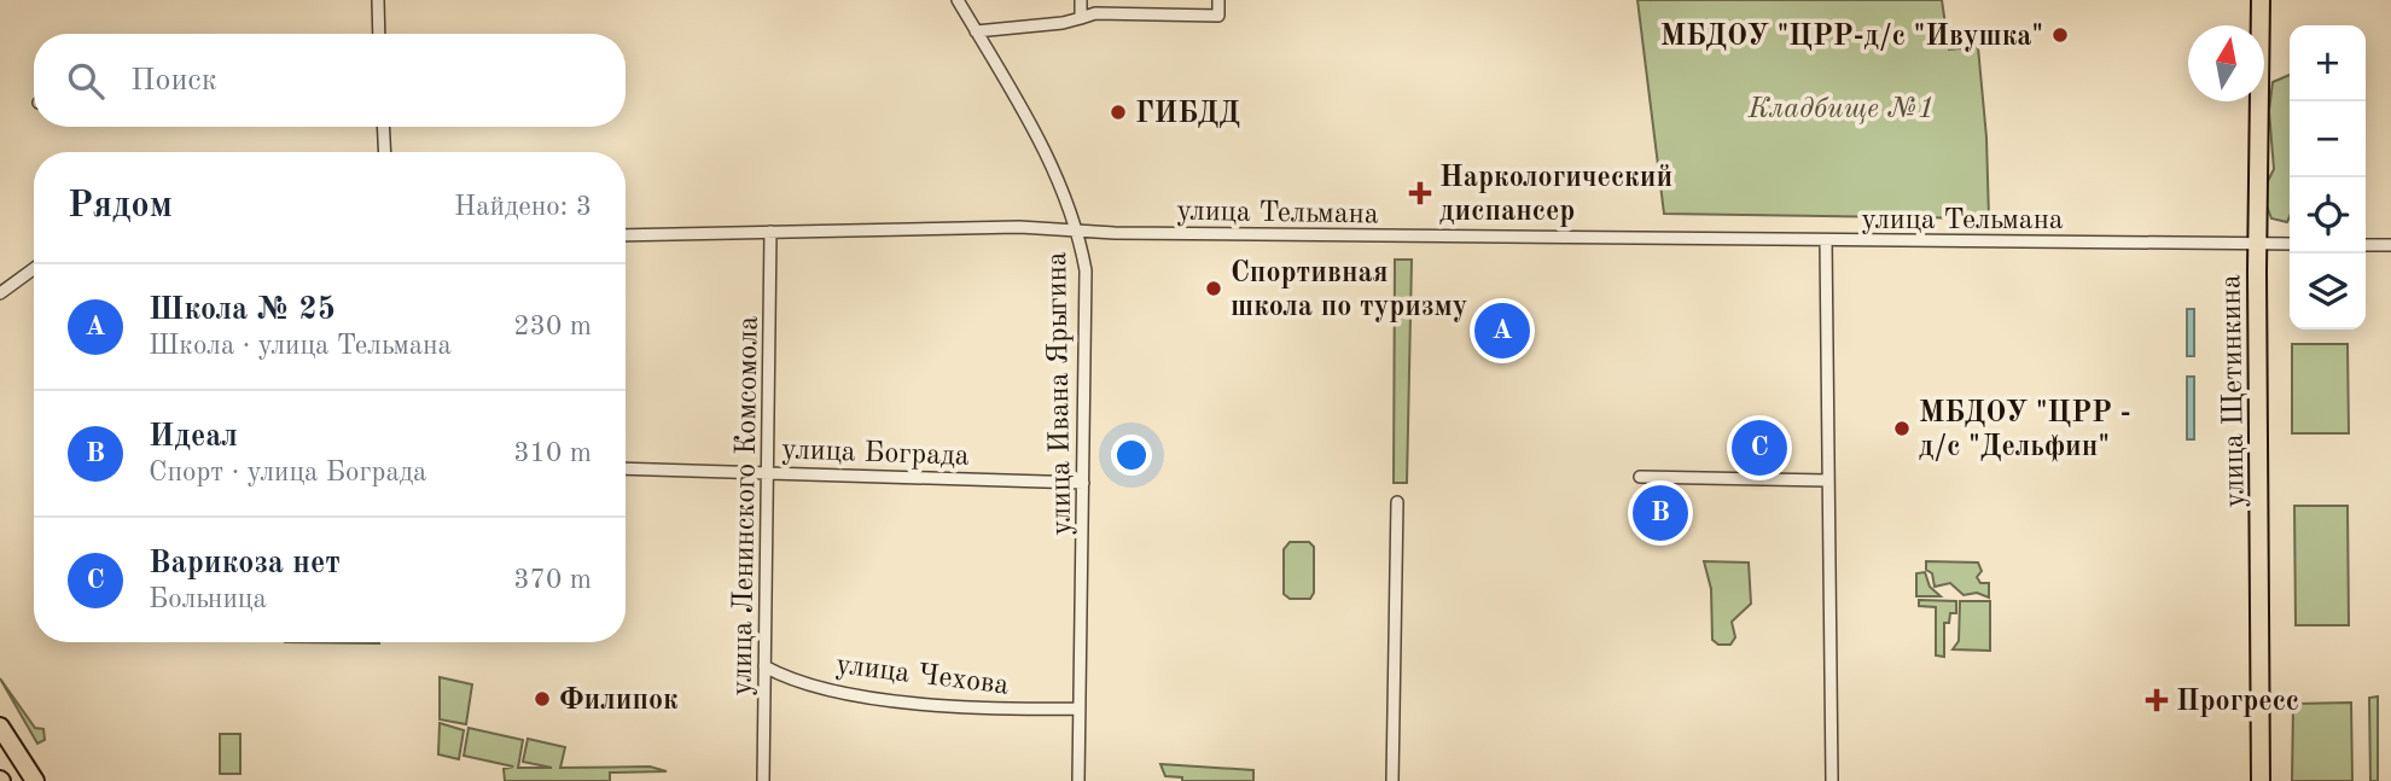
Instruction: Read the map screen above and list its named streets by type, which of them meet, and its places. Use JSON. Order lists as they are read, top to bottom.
{
  "streets": {
    "main road": ["улица Щетинкина"],
    "street": [
      "улица Тельмана",
      "улица Ивана Ярыгина",
      "улица Бограда",
      "улица Ленинского Комсомола",
      "улица Чехова"
    ]
  },
  "crossings": [
    ["улица Тельмана", "улица Щетинкина"],
    ["улица Тельмана", "улица Ивана Ярыгина"],
    ["улица Тельмана", "улица Ленинского Комсомола"],
    ["улица Ивана Ярыгина", "улица Бограда"],
    ["улица Ивана Ярыгина", "улица Чехова"],
    ["улица Бограда", "улица Ленинского Комсомола"],
    ["улица Ленинского Комсомола", "улица Чехова"]
  ],
  "parks": ["Кладбище №1"],
  "places": {
    "other": [
      "МБДОУ \"ЦРР-д/с \"Ивушка\"",
      "ГИБДД",
      "Спортивная школа по туризму",
      "МБДОУ \"ЦРР - д/с \"Дельфин\"",
      "Филипок"
    ],
    "health": ["Наркологический диспансер", "Прогресс"]
  },
  "north": "top",
  "page": {
    "map_buttons": ["+", "−"],
    "search": "Поиск",
    "heading": ["Рядом", "Найдено: 3"],
    "list": [
      {
        "mark": "A",
        "name": "Школа № 25",
        "note": "Школа · улица Тельмана",
        "value": "230 m"
      },
      {
        "mark": "B",
        "name": "Идеал",
        "note": "Спорт · улица Бограда",
        "value": "310 m"
      },
      {
        "mark": "C",
        "name": "Варикоза нет",
        "note": "Больница",
        "value": "370 m"
      }
    ],
    "pins": ["A", "C", "B"]
  }
}
